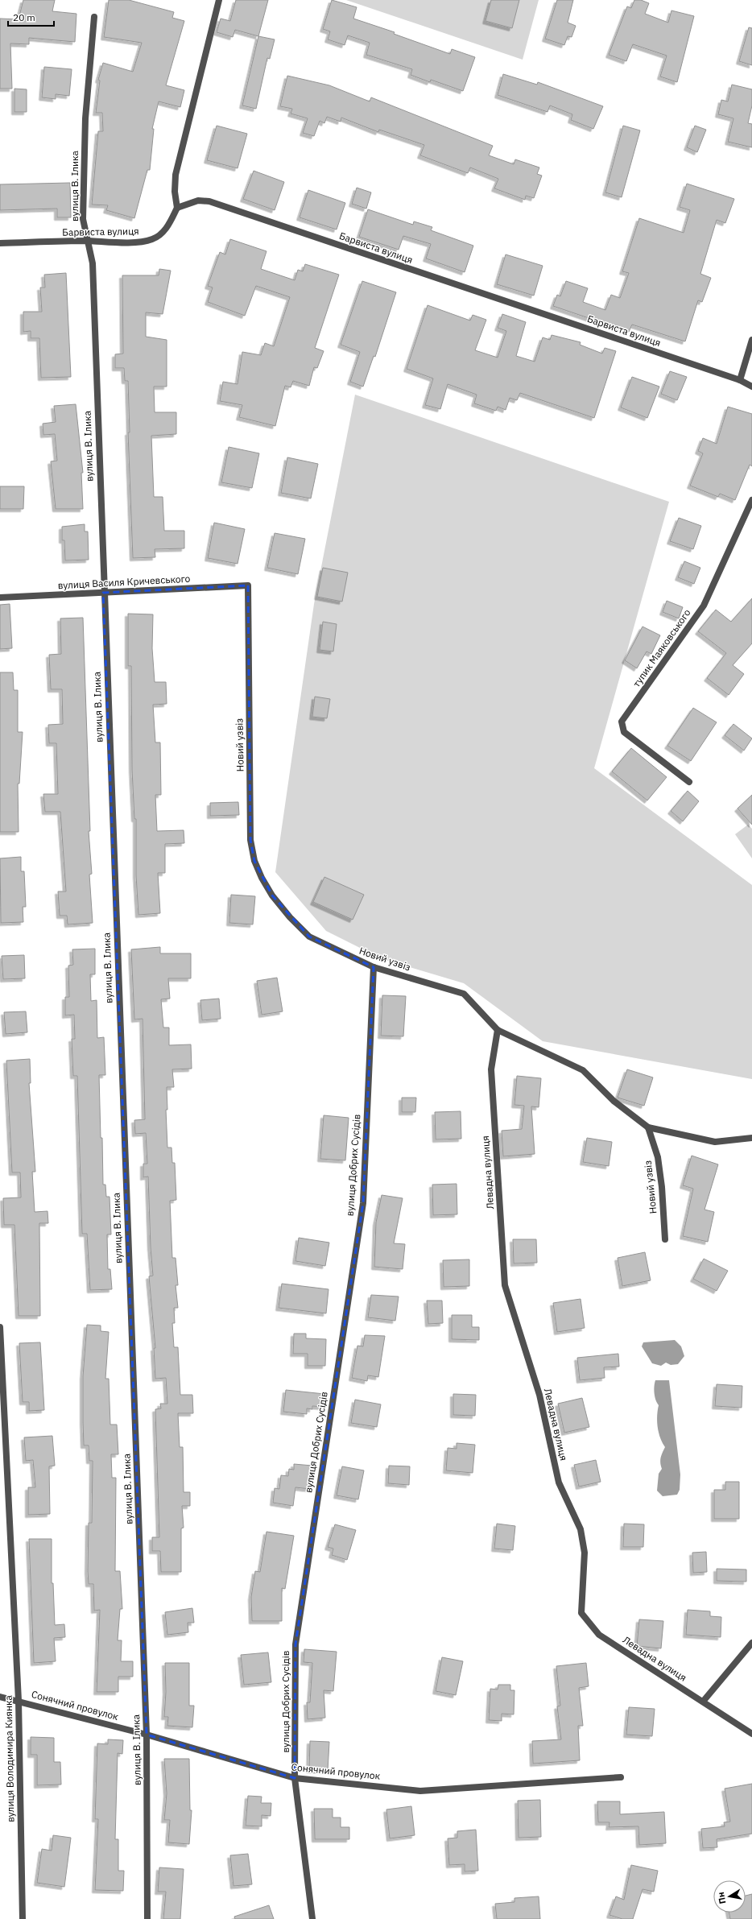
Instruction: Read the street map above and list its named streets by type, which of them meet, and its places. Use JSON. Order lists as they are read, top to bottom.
{
  "streets": {
    "street": [
      "вулиця В. Ілика",
      "Барвиста вулиця",
      "вулиця Василя Кричевського",
      "тупик Маяковського",
      "Новий узвіз",
      "вулиця Добрих Сусідів",
      "Левадна вулиця",
      "Сонячний провулок",
      "вулиця Володимира Киянка"
    ]
  },
  "crossings": [
    ["вулиця В. Ілика", "Барвиста вулиця"],
    ["вулиця В. Ілика", "вулиця Василя Кричевського"],
    ["вулиця В. Ілика", "Сонячний провулок"],
    ["вулиця Василя Кричевського", "Новий узвіз"],
    ["Новий узвіз", "вулиця Добрих Сусідів"],
    ["Новий узвіз", "Левадна вулиця"],
    ["вулиця Добрих Сусідів", "Сонячний провулок"],
    ["Сонячний провулок", "вулиця Володимира Киянка"]
  ],
  "scale_bar": "20 m",
  "north": "left"
}
